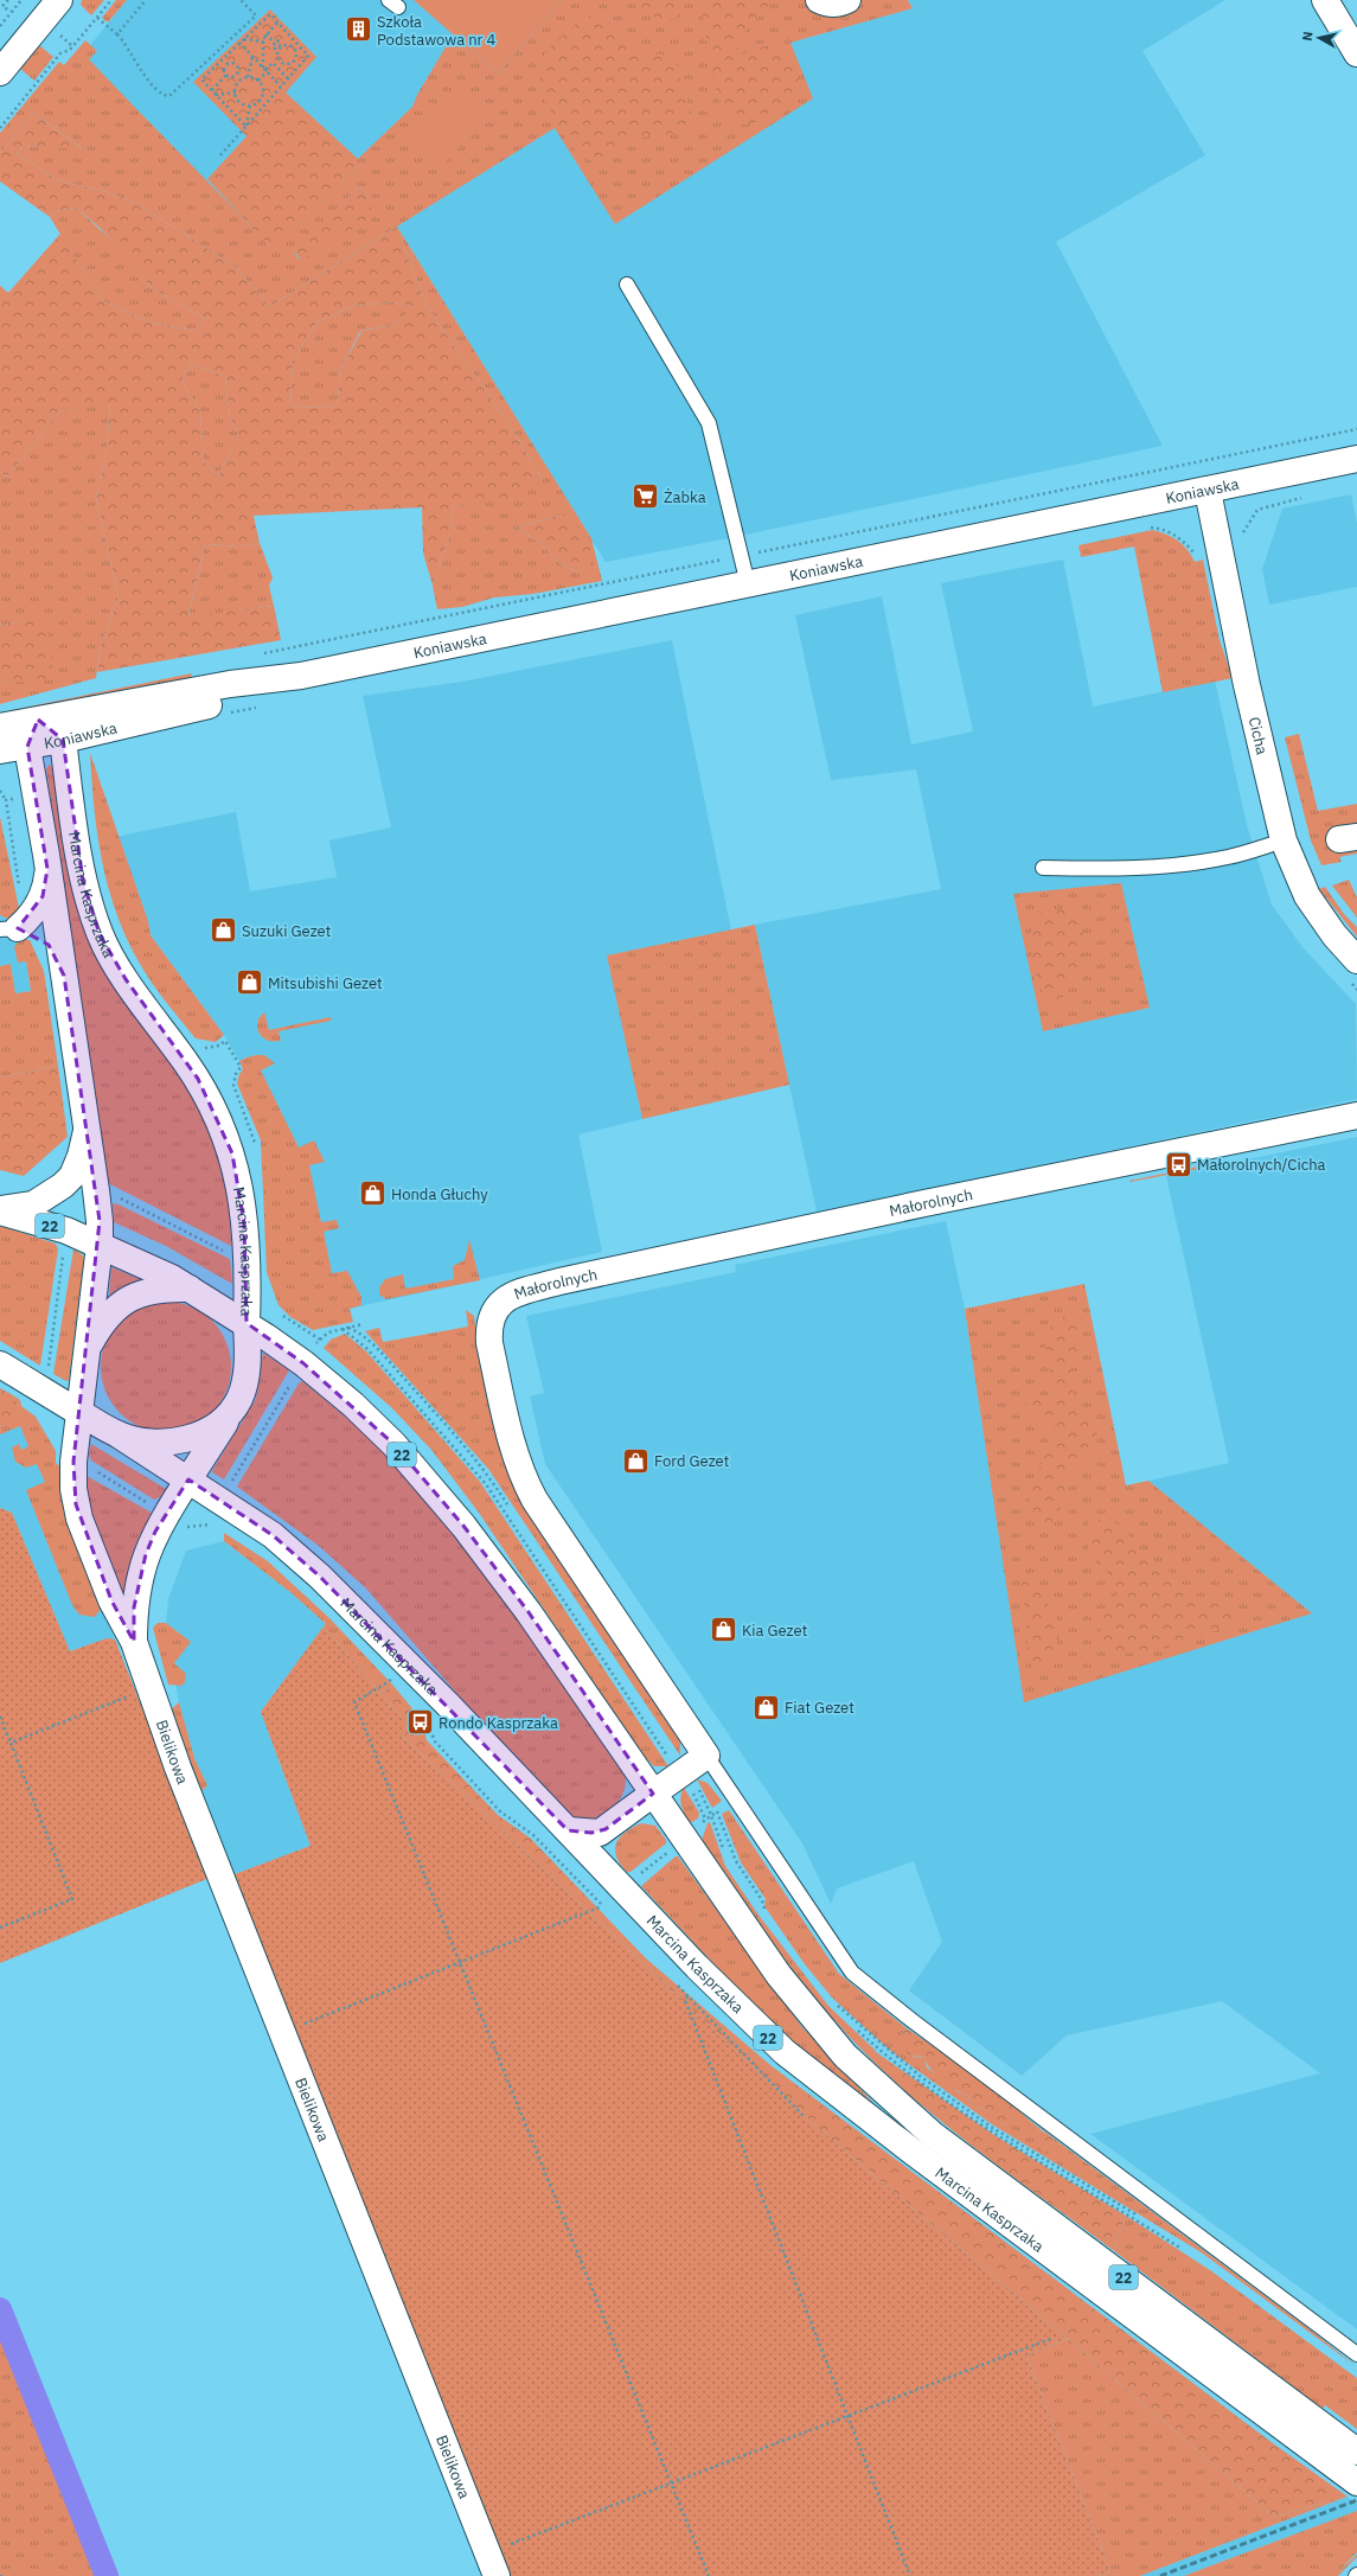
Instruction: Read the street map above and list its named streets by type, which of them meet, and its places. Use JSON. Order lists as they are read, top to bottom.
{
  "streets": {
    "main road": [
      "Koniawska",
      "Cicha",
      "Marcina Kasprzaka",
      "Małorolnych",
      "22",
      "Bielikowa"
    ]
  },
  "crossings": [
    ["Koniawska", "Cicha"],
    ["Koniawska", "Marcina Kasprzaka"],
    ["Marcina Kasprzaka", "22"],
    ["Marcina Kasprzaka", "Bielikowa"],
    ["22", "Bielikowa"]
  ],
  "places": {
    "building": ["Szkoła Podstawowa nr 4"],
    "supermarket": ["Żabka"],
    "shop": [
      "Suzuki Gezet",
      "Mitsubishi Gezet",
      "Honda Głuchy",
      "Ford Gezet",
      "Kia Gezet",
      "Fiat Gezet"
    ],
    "bus stop": ["Małorolnych/Cicha", "Rondo Kasprzaka"]
  },
  "north": "left"
}
